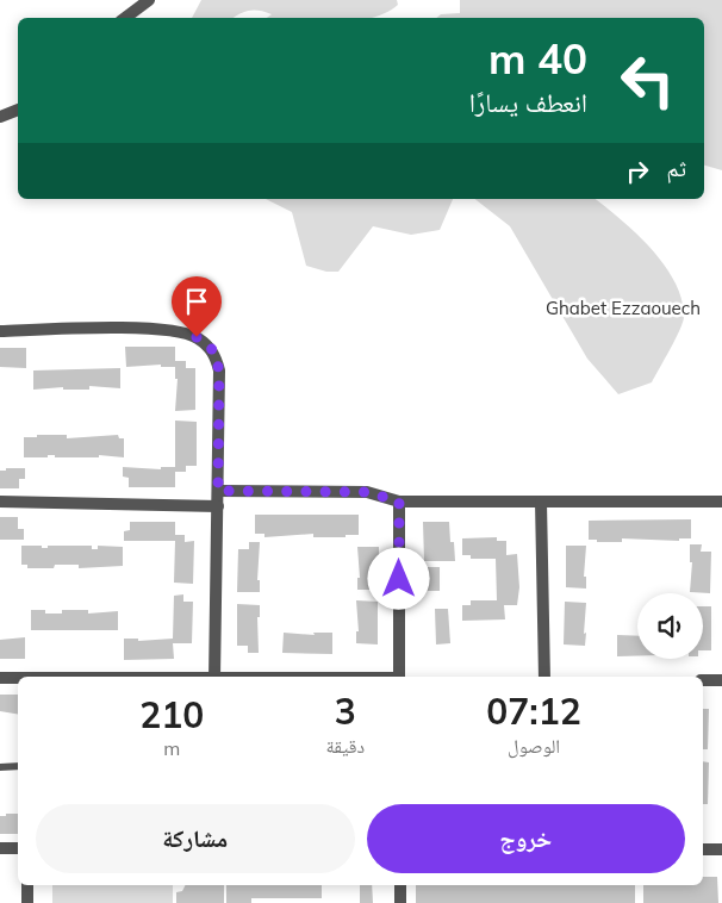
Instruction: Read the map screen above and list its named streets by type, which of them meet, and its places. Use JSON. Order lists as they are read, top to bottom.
{
  "parks": ["Ghabet Ezzaouech"],
  "page": {
    "turn": ["40 m", "انعطف يسارًا"],
    "then": "ثم",
    "eta": [
      "07:12",
      "الوصول",
      "3",
      "دقيقة",
      "210",
      "m"
    ],
    "buttons": ["خروج", "مشاركة"]
  }
}
